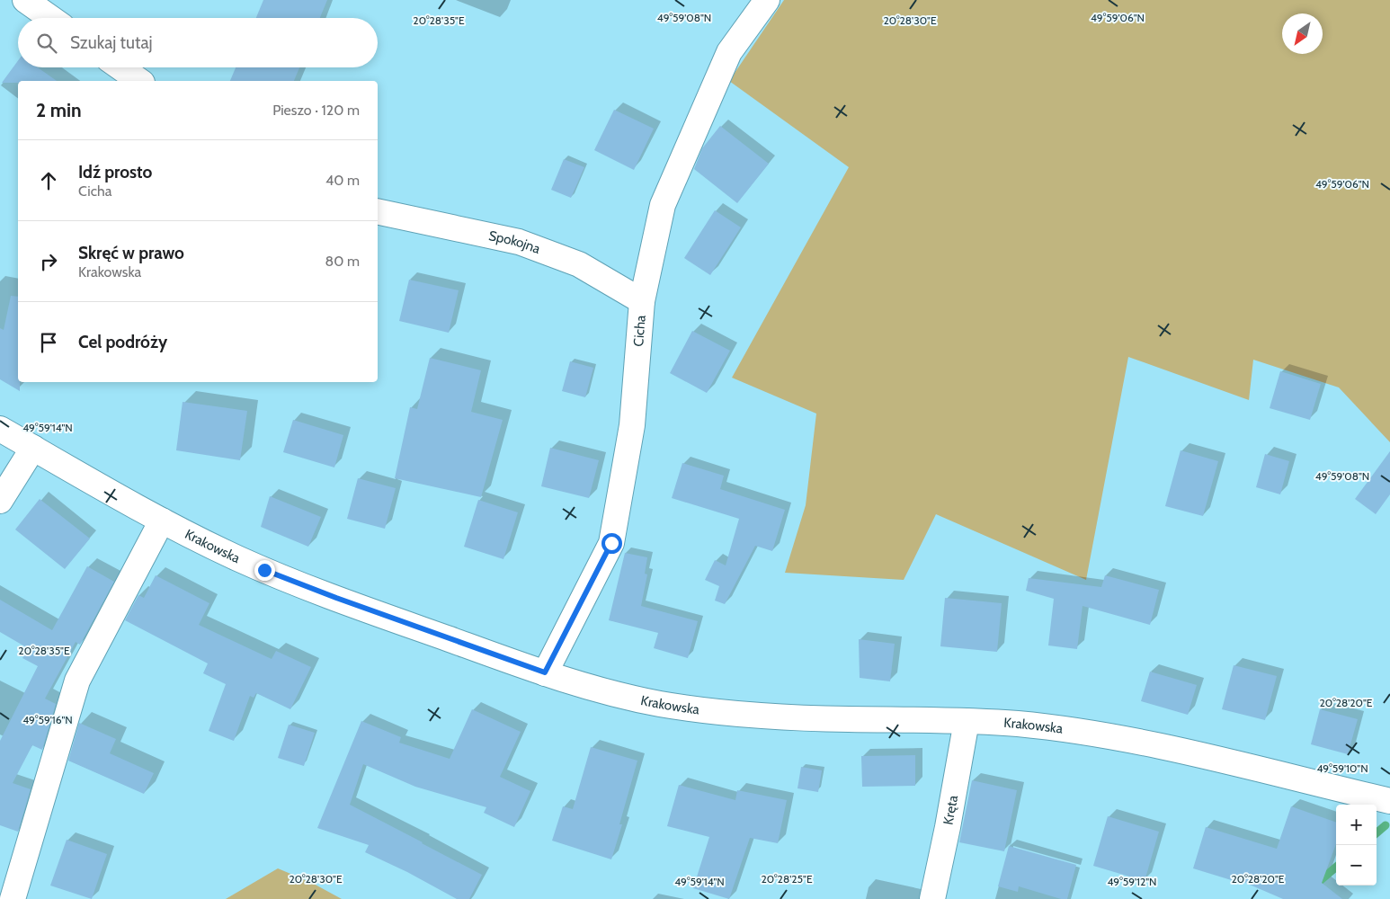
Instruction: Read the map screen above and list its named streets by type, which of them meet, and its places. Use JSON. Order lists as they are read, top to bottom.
{
  "streets": {
    "street": [
      "Spokojna",
      "Cicha",
      "Krakowska",
      "Kręta"
    ]
  },
  "crossings": [
    ["Spokojna", "Cicha"],
    ["Cicha", "Krakowska"],
    ["Krakowska", "Kręta"]
  ],
  "north": "bottom left",
  "page": {
    "search": "Szukaj tutaj",
    "heading": ["2 min", "Pieszo · 120 m"],
    "list": [
      ["Idź prosto", "Cicha", "40 m"],
      ["Skręć w prawo", "Krakowska", "80 m"],
      "Cel podróży"
    ],
    "map_buttons": ["+", "−"]
  },
  "coordinates": [
    "49°59'08\"N",
    "49°59'06\"N",
    "20°28'35\"E",
    "20°28'30\"E",
    "49°59'14\"N",
    "20°28'20\"E",
    "49°59'16\"N",
    "49°59'10\"N",
    "20°28'25\"E",
    "49°59'12\"N"
  ]
}
